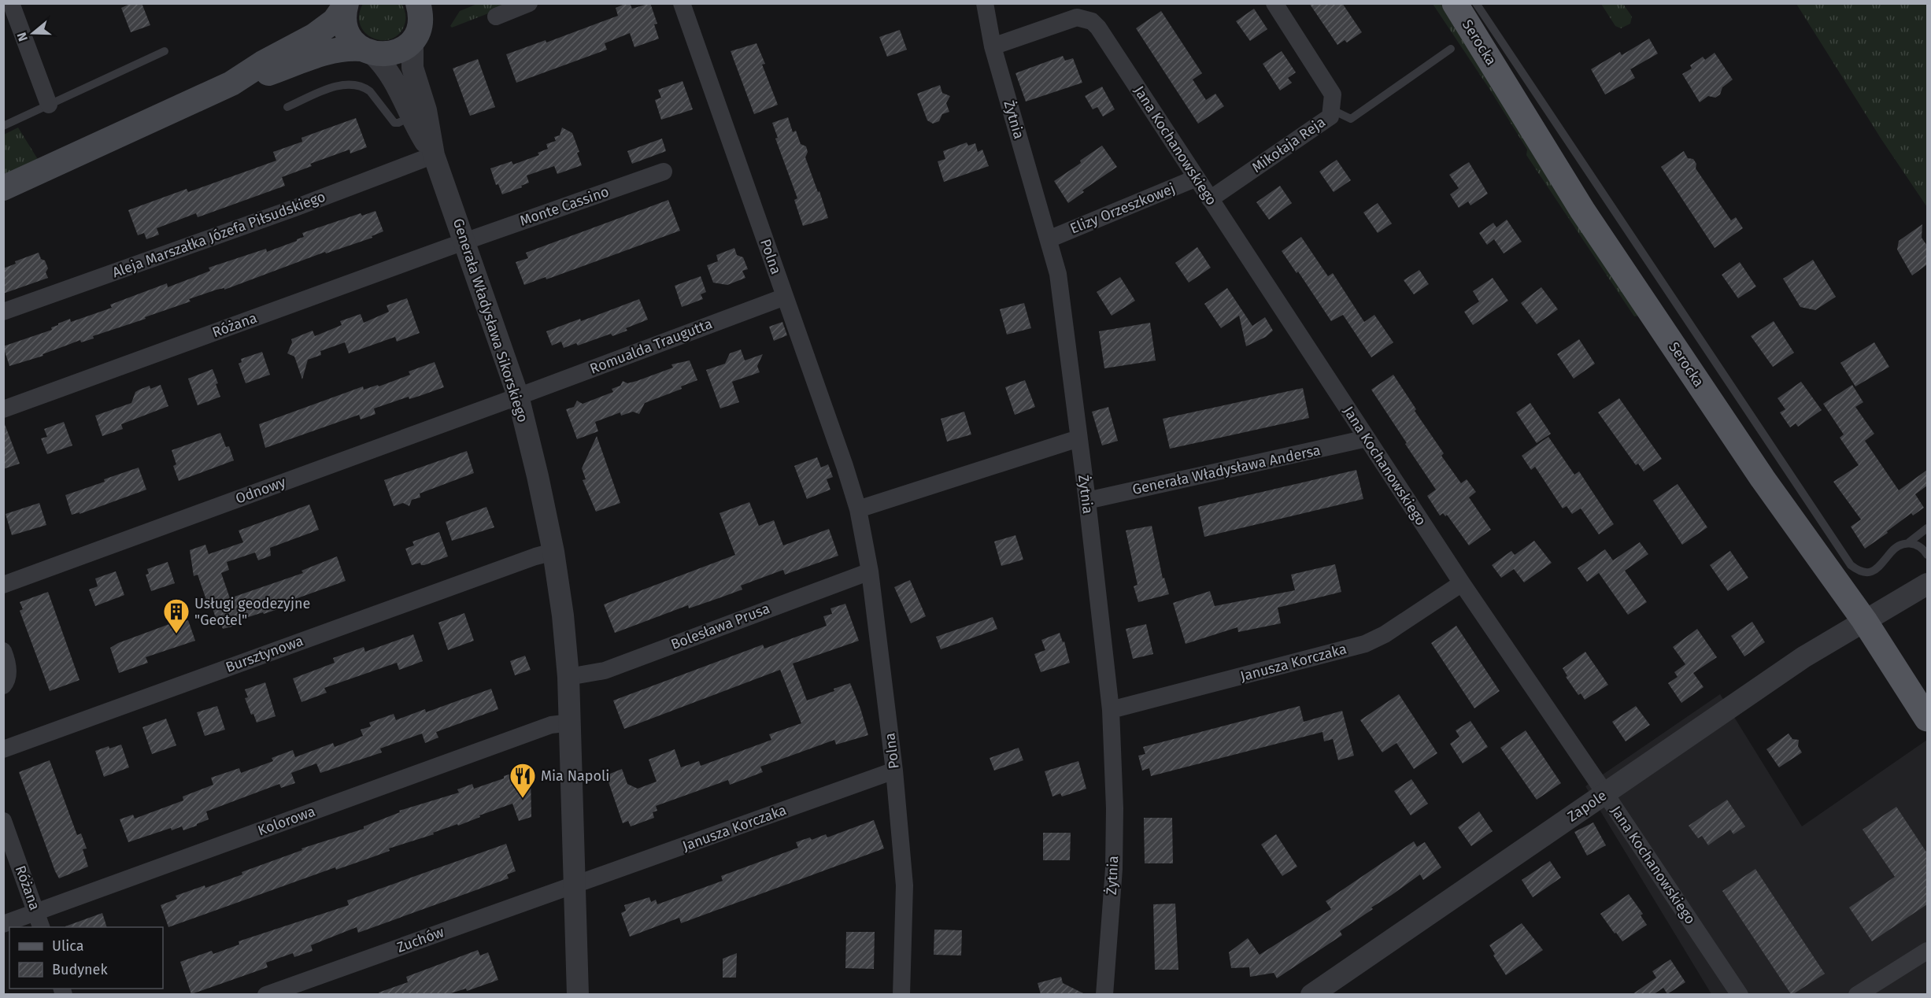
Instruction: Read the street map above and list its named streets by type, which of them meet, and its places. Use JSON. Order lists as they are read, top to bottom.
{
  "streets": {
    "main road": ["Serocka"],
    "street": [
      "Żytnia",
      "Mikołaja Reja",
      "Jana Kochanowskiego",
      "Monte Cassino",
      "Elizy Orzeszkowej",
      "Aleja Marszałka Józefa Piłsudskiego",
      "Polna",
      "Generała Władysława Sikorskiego",
      "Różana",
      "Romualda Traugutta",
      "Generała Władysława Andersa",
      "Odnowy",
      "Bolesława Prusa",
      "Bursztynowa",
      "Janusza Korczaka",
      "Zapole",
      "Kolorowa",
      "Zuchów"
    ]
  },
  "crossings": [
    ["Serocka", "Zapole"],
    ["Żytnia", "Jana Kochanowskiego"],
    ["Żytnia", "Elizy Orzeszkowej"],
    ["Żytnia", "Generała Władysława Andersa"],
    ["Żytnia", "Janusza Korczaka"],
    ["Mikołaja Reja", "Jana Kochanowskiego"],
    ["Jana Kochanowskiego", "Elizy Orzeszkowej"],
    ["Jana Kochanowskiego", "Generała Władysława Andersa"],
    ["Jana Kochanowskiego", "Janusza Korczaka"],
    ["Jana Kochanowskiego", "Zapole"],
    ["Monte Cassino", "Generała Władysława Sikorskiego"],
    ["Monte Cassino", "Różana"],
    ["Aleja Marszałka Józefa Piłsudskiego", "Generała Władysława Sikorskiego"],
    ["Polna", "Romualda Traugutta"],
    ["Polna", "Bolesława Prusa"],
    ["Polna", "Janusza Korczaka"],
    ["Generała Władysława Sikorskiego", "Różana"],
    ["Generała Władysława Sikorskiego", "Romualda Traugutta"],
    ["Generała Władysława Sikorskiego", "Odnowy"],
    ["Generała Władysława Sikorskiego", "Bolesława Prusa"],
    ["Generała Władysława Sikorskiego", "Bursztynowa"],
    ["Generała Władysława Sikorskiego", "Janusza Korczaka"],
    ["Generała Władysława Sikorskiego", "Kolorowa"],
    ["Generała Władysława Sikorskiego", "Zuchów"],
    ["Różana", "Kolorowa"],
    ["Romualda Traugutta", "Odnowy"],
    ["Janusza Korczaka", "Zuchów"]
  ],
  "places": {
    "building": ["Usługi geodezyjne \"Geotel\""],
    "restaurant": ["Mia Napoli"]
  },
  "legend": ["Ulica", "Budynek"],
  "north": "left"
}
